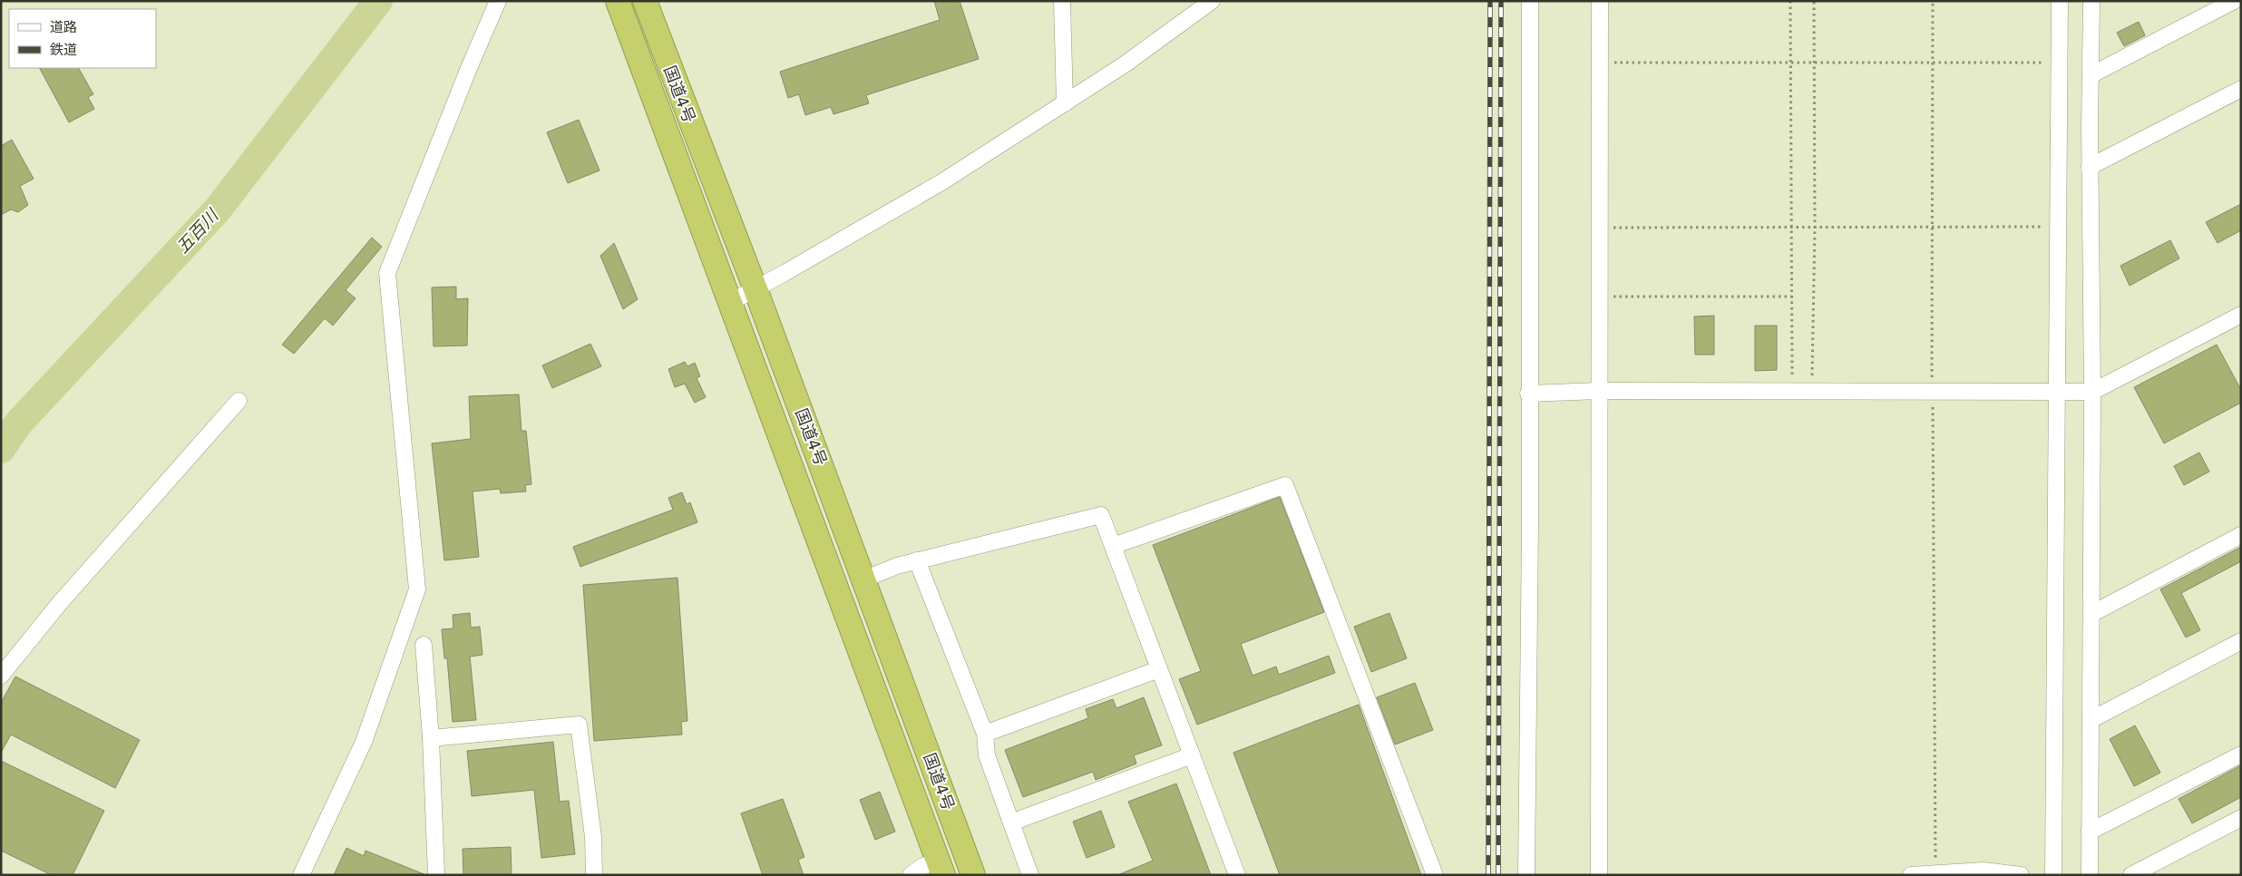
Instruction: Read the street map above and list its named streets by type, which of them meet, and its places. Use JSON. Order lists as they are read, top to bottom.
{
  "streets": {
    "highway": ["国道4号"]
  },
  "water": ["五百川"],
  "legend": ["道路", "鉄道"]
}
